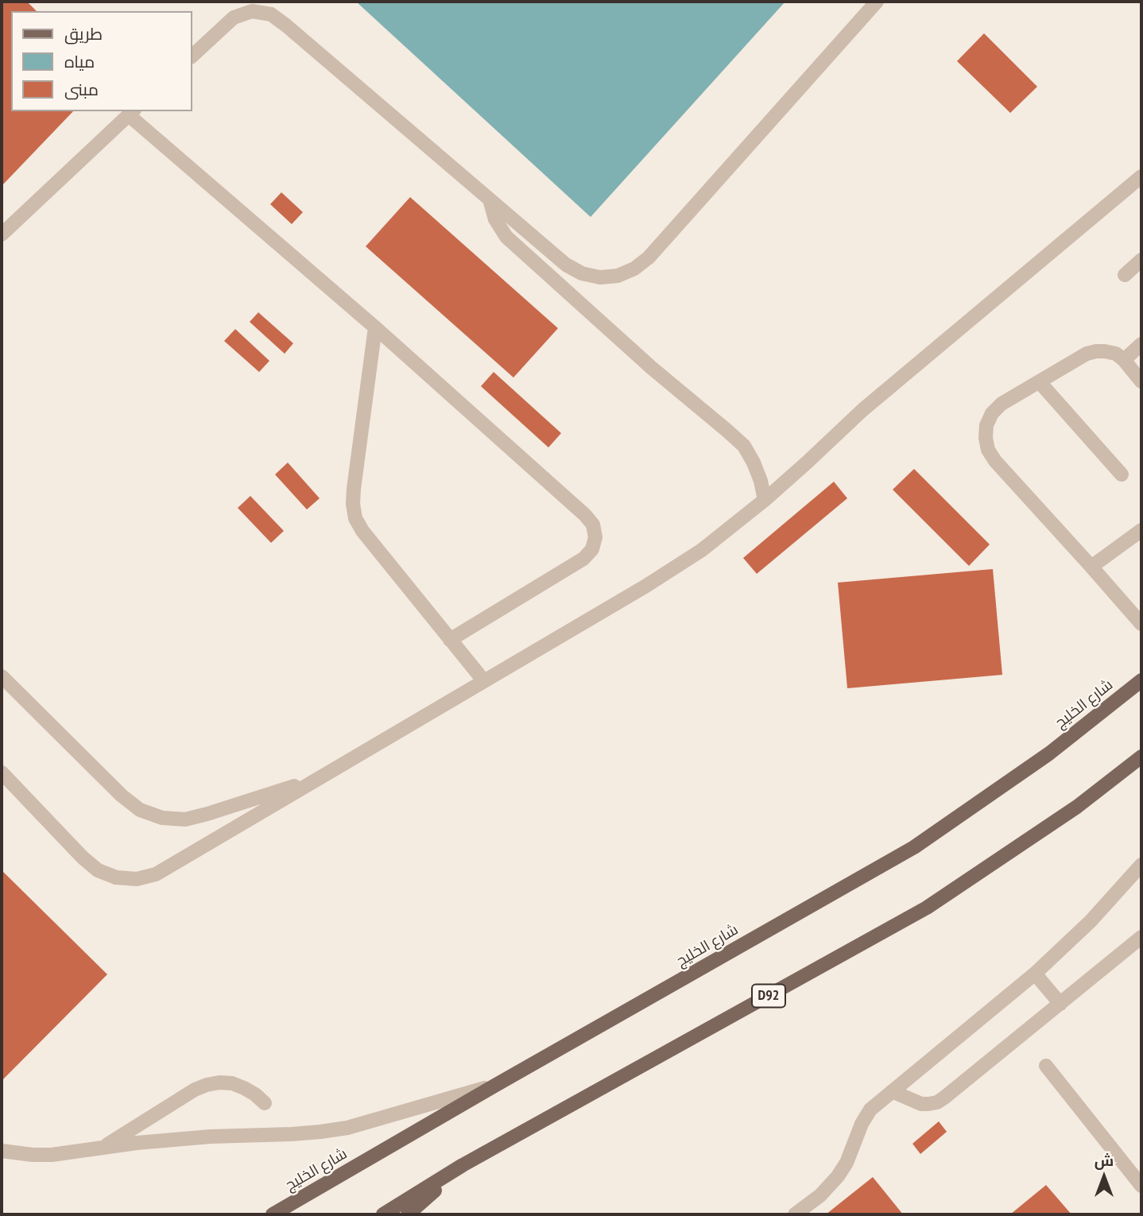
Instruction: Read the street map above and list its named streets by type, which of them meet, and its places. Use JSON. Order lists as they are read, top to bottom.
{
  "streets": {
    "main road": ["شارع الخليج", "D92"]
  },
  "legend": ["طريق", "مياه", "مبنى"],
  "north": "top"
}
